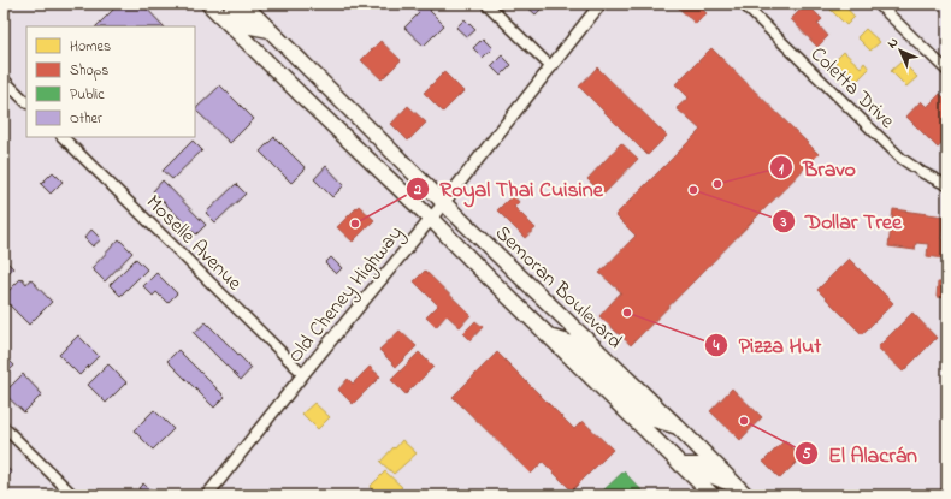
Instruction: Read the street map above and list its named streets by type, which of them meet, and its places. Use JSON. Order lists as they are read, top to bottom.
{
  "streets": {
    "main road": ["Semoran Boulevard"],
    "street": ["Coletta Drive", "Moselle Avenue", "Old Cheney Highway"]
  },
  "crossings": [
    ["Moselle Avenue", "Old Cheney Highway"],
    ["Semoran Boulevard", "Old Cheney Highway"]
  ],
  "places": [
    "Bravo",
    "Dollar Tree",
    "Royal Thai Cuisine",
    "Pizza Hut",
    "El Alacrán"
  ],
  "legend": [
    "Homes",
    "Shops",
    "Public",
    "Other"
  ],
  "north": "top left"
}
